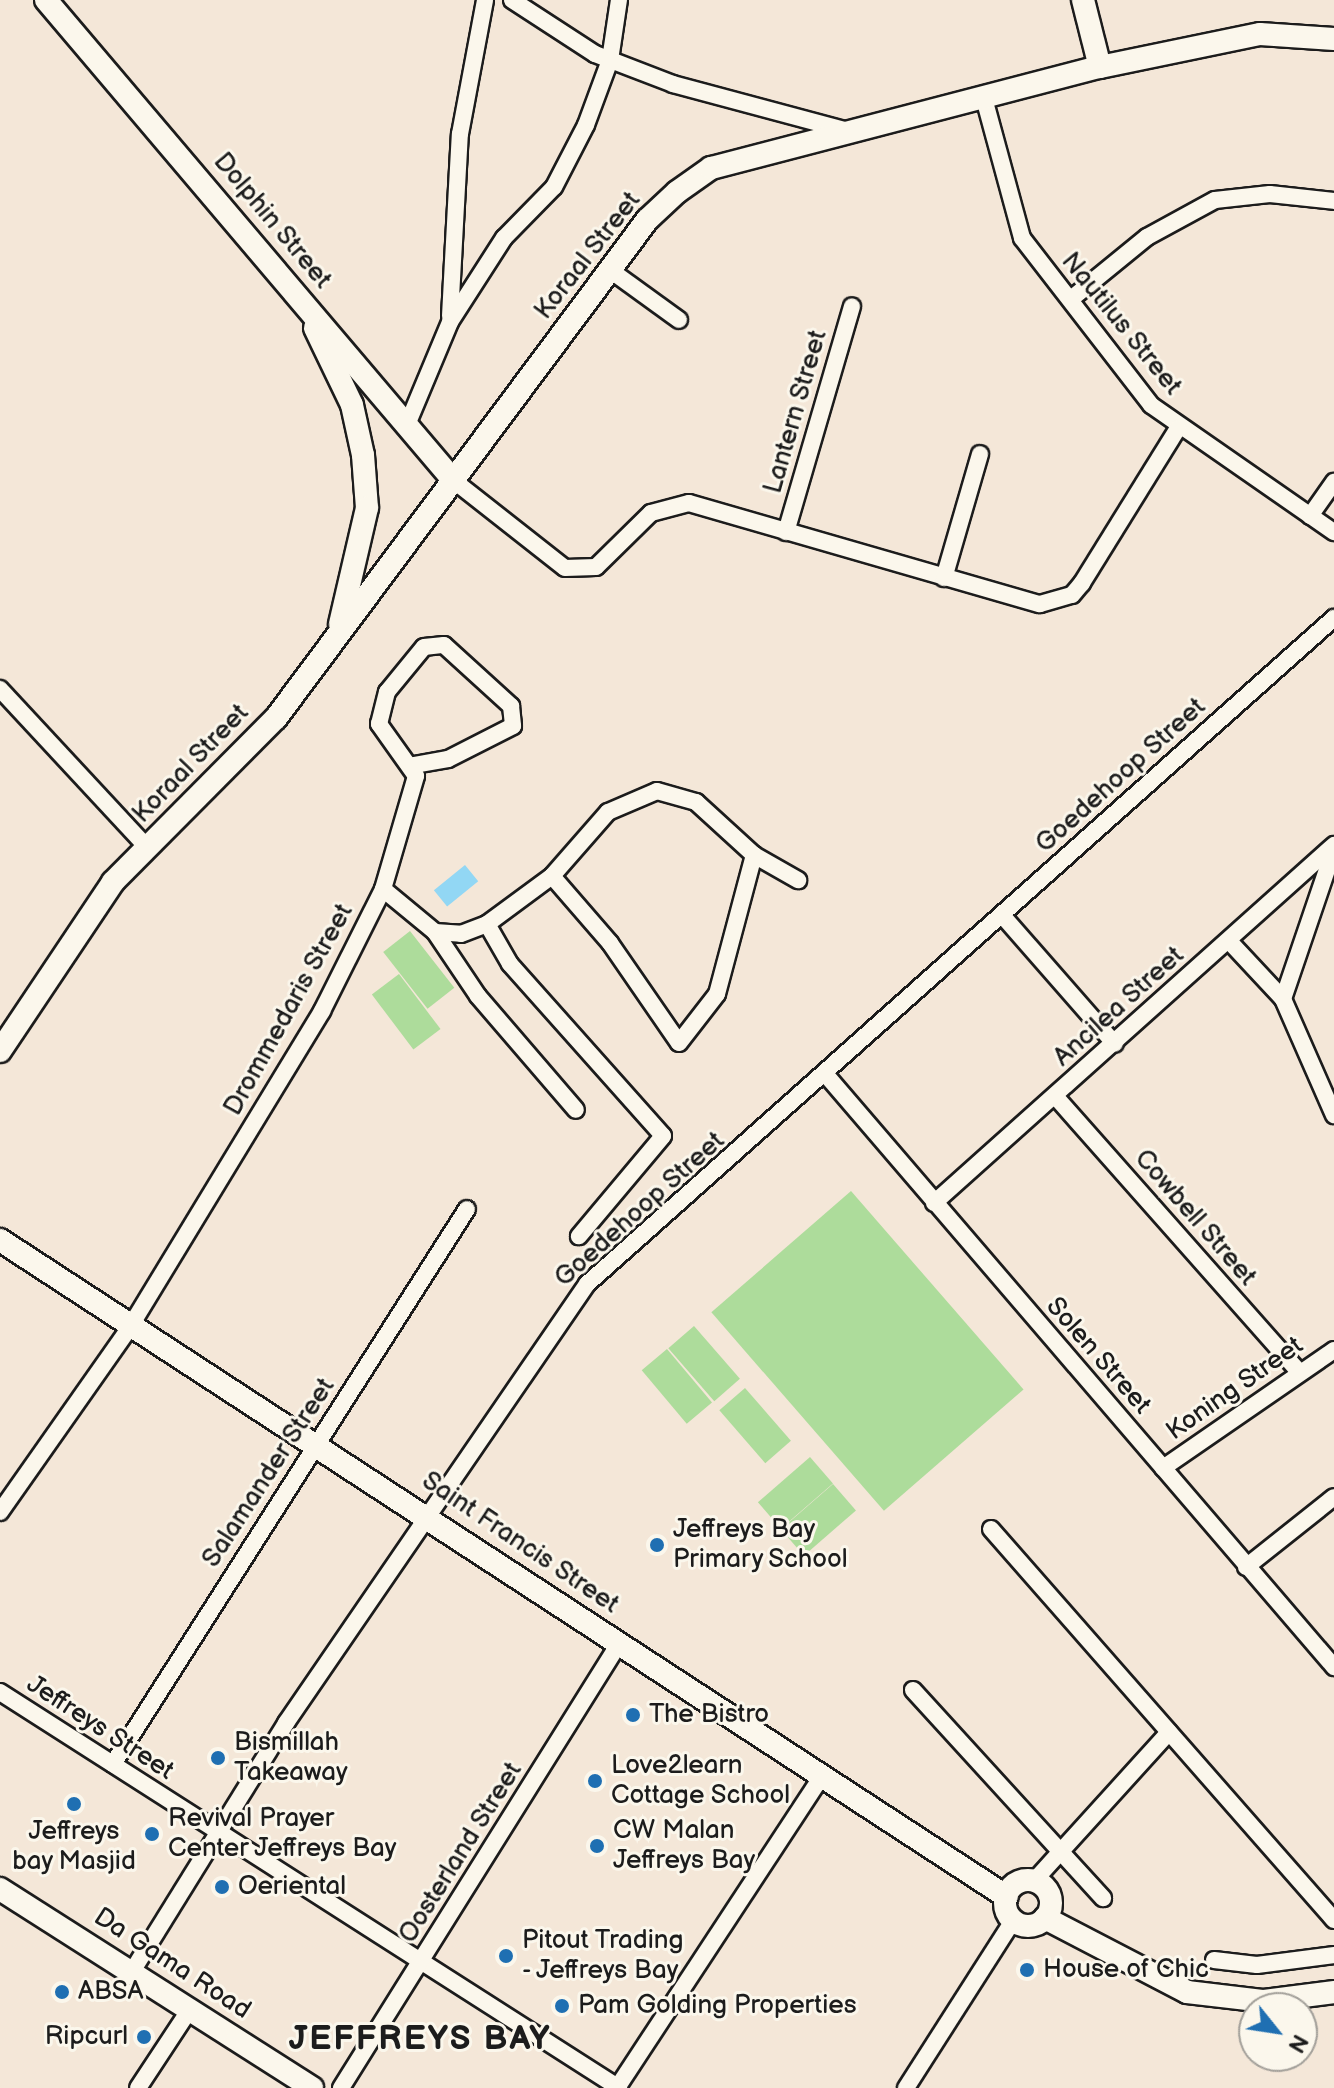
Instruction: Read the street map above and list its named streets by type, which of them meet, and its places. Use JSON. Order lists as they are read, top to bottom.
{
  "streets": {
    "street": [
      "Dolphin Street",
      "Koraal Street",
      "Nautilus Street",
      "Lantern Street",
      "Goedehoop Street",
      "Ancilea Street",
      "Drommedaris Street",
      "Cowbell Street",
      "Solen Street",
      "Koning Street",
      "Salamander Street",
      "Saint Francis Street",
      "Jeffreys Street",
      "Oosterland Street",
      "Da Gama Road"
    ]
  },
  "crossings": [
    ["Dolphin Street", "Koraal Street"],
    ["Dolphin Street", "Lantern Street"],
    ["Koraal Street", "Nautilus Street"],
    ["Koraal Street", "Lantern Street"],
    ["Nautilus Street", "Lantern Street"],
    ["Goedehoop Street", "Solen Street"],
    ["Goedehoop Street", "Saint Francis Street"],
    ["Goedehoop Street", "Jeffreys Street"],
    ["Goedehoop Street", "Da Gama Road"],
    ["Ancilea Street", "Cowbell Street"],
    ["Ancilea Street", "Solen Street"],
    ["Drommedaris Street", "Saint Francis Street"],
    ["Cowbell Street", "Koning Street"],
    ["Solen Street", "Koning Street"],
    ["Salamander Street", "Saint Francis Street"],
    ["Salamander Street", "Jeffreys Street"],
    ["Saint Francis Street", "Oosterland Street"],
    ["Jeffreys Street", "Oosterland Street"]
  ],
  "districts": ["JEFFREYS BAY"],
  "places": [
    "Jeffreys Bay Primary School",
    "The Bistro",
    "Bismillah Takeaway",
    "Love2learn Cottage School",
    "Jeffreys bay Masjid",
    "Revival Prayer Center Jeffreys Bay",
    "CW Malan Jeffreys Bay",
    "Oeriental",
    "Pitout Trading - Jeffreys Bay",
    "House of Chic",
    "ABSA",
    "Pam Golding Properties",
    "Ripcurl"
  ],
  "north": "bottom right"
}
